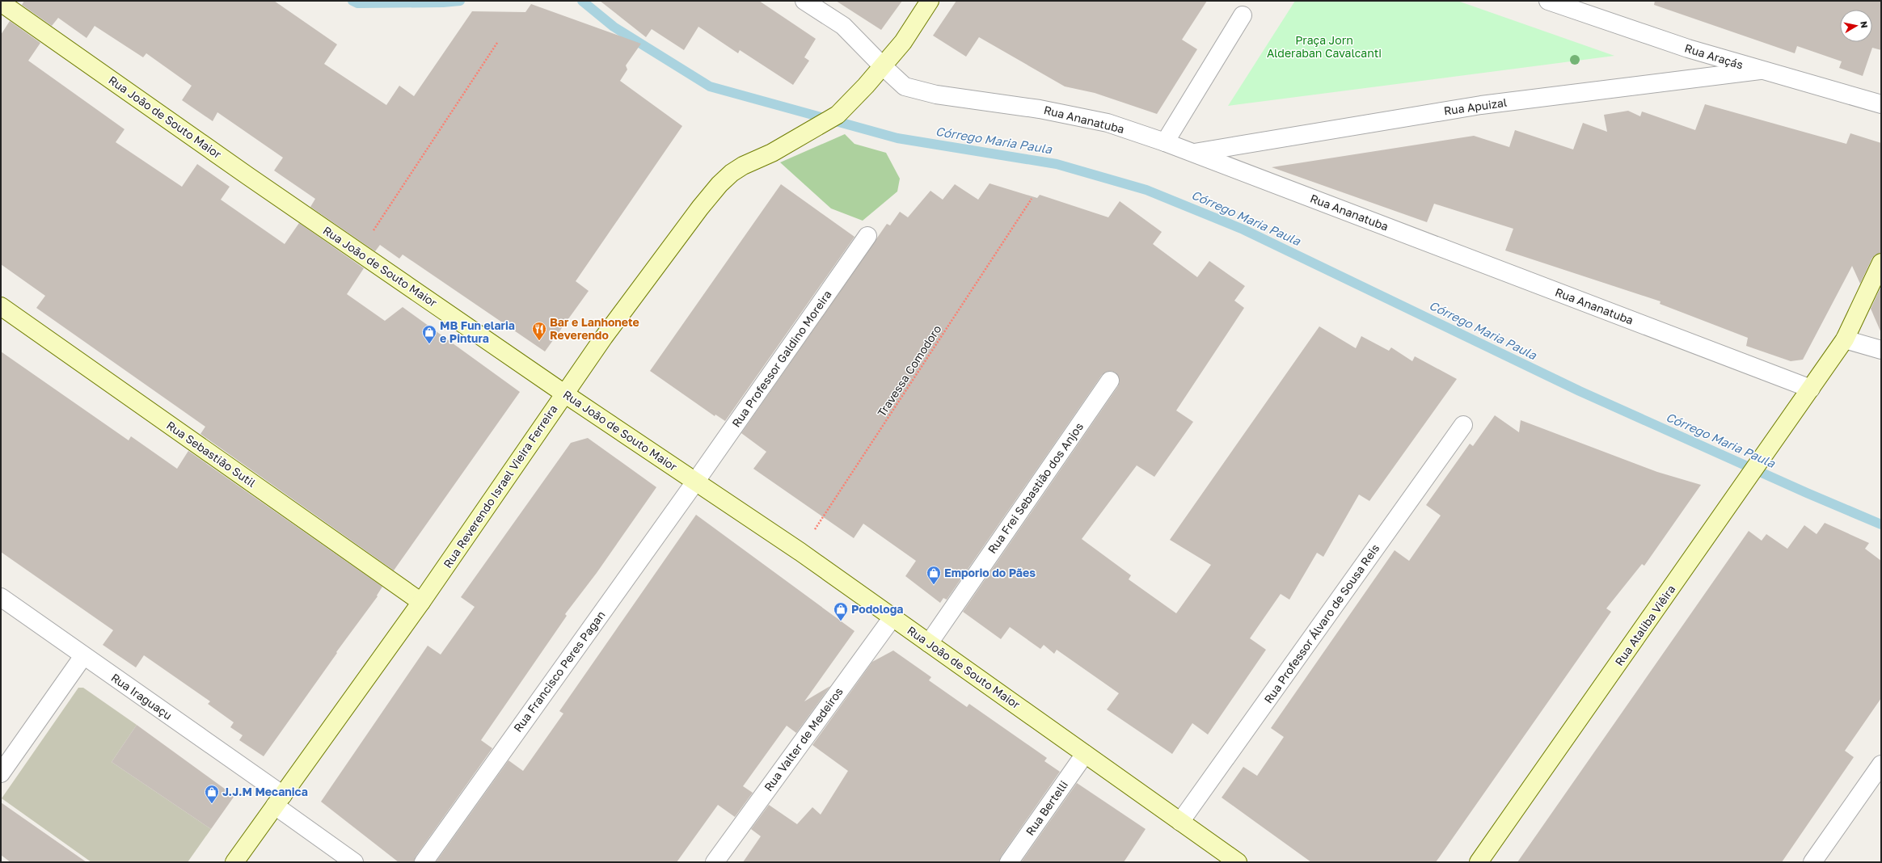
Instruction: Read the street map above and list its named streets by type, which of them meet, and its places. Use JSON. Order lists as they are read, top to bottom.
{
  "streets": {
    "street": [
      "Rua Araçás",
      "Rua Apuizal",
      "Rua João de Souto Maior",
      "Rua Ananatuba",
      "Rua Professor Galdino Moreira",
      "Rua Sebastião Sutil",
      "Rua Reverendo Israel Vieira Ferreira",
      "Rua Frei Sebastião dos Anjos",
      "Rua Professor Álvaro de Sousa Reis",
      "Rua Ataliba Viêira",
      "Rua Francisco Peres Pagan",
      "Rua Iraguaçu",
      "Rua Valter de Medeiros",
      "Rua Bertelli"
    ],
    "path": ["Travessa Comodoro"]
  },
  "crossings": [
    ["Rua Araçás", "Rua Apuizal"],
    ["Rua Apuizal", "Rua Ananatuba"],
    ["Rua João de Souto Maior", "Rua Professor Galdino Moreira"],
    ["Rua João de Souto Maior", "Travessa Comodoro"],
    ["Rua João de Souto Maior", "Rua Reverendo Israel Vieira Ferreira"],
    ["Rua João de Souto Maior", "Rua Frei Sebastião dos Anjos"],
    ["Rua João de Souto Maior", "Rua Professor Álvaro de Sousa Reis"],
    ["Rua João de Souto Maior", "Rua Francisco Peres Pagan"],
    ["Rua João de Souto Maior", "Rua Valter de Medeiros"],
    ["Rua João de Souto Maior", "Rua Bertelli"],
    ["Rua Ananatuba", "Rua Reverendo Israel Vieira Ferreira"],
    ["Rua Ananatuba", "Rua Ataliba Viêira"],
    ["Rua Professor Galdino Moreira", "Rua Francisco Peres Pagan"],
    ["Rua Sebastião Sutil", "Rua Reverendo Israel Vieira Ferreira"],
    ["Rua Reverendo Israel Vieira Ferreira", "Rua Iraguaçu"]
  ],
  "water": ["Córrego Maria Paula"],
  "parks": ["Praça Jorn Alderaban Cavalcanti"],
  "places": {
    "restaurant": ["Bar e Lanhonete Reverendo"],
    "shop": [
      "MB Fun elaria e Pintura",
      "Emporio do Pães",
      "Podologa",
      "J.J.M Mecanica"
    ]
  },
  "north": "right"
}
